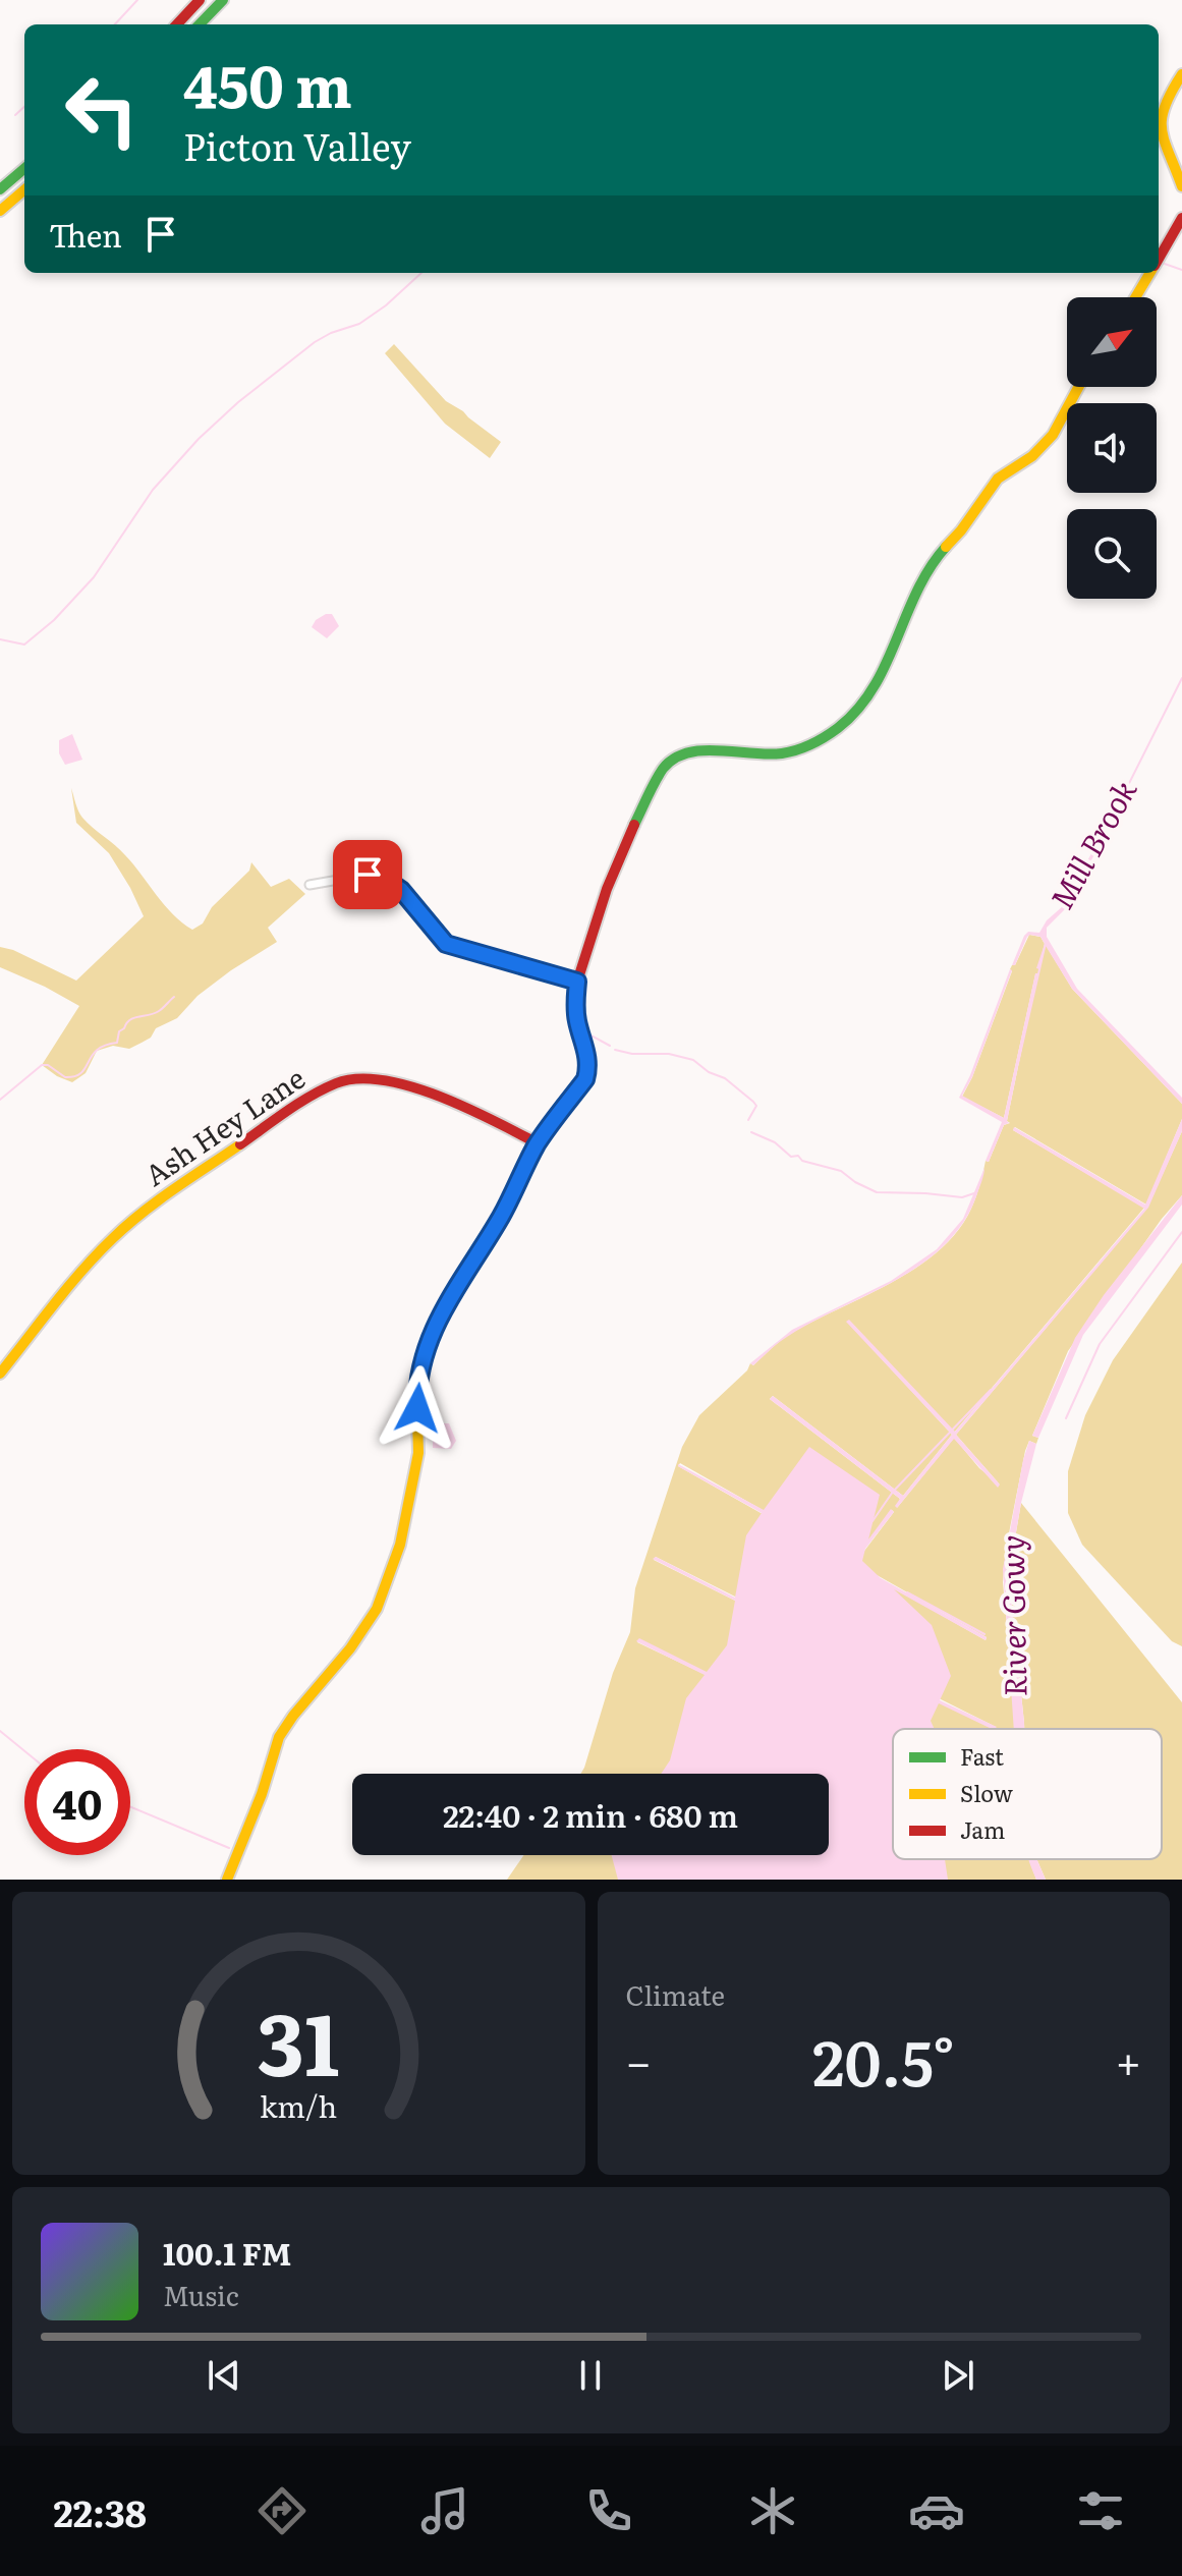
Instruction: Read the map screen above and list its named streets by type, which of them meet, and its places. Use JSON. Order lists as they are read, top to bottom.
{
  "streets": {
    "main road": ["Ash Hey Lane"]
  },
  "water": ["Mill Brook", "River Gowy"],
  "legend": ["Fast", "Slow", "Jam"],
  "north": "top right",
  "page": {
    "turn": ["450 m", "Picton Valley"],
    "then": "Then",
    "limit": "40",
    "trip": "22:40 · 2 min · 680 m",
    "tile": "Climate",
    "heat": ["−", "20.5°", "+"],
    "song": ["100.1 FM", "Music"],
    "tabs": "22:38",
    "gauge": ["31", "km/h"]
  }
}
